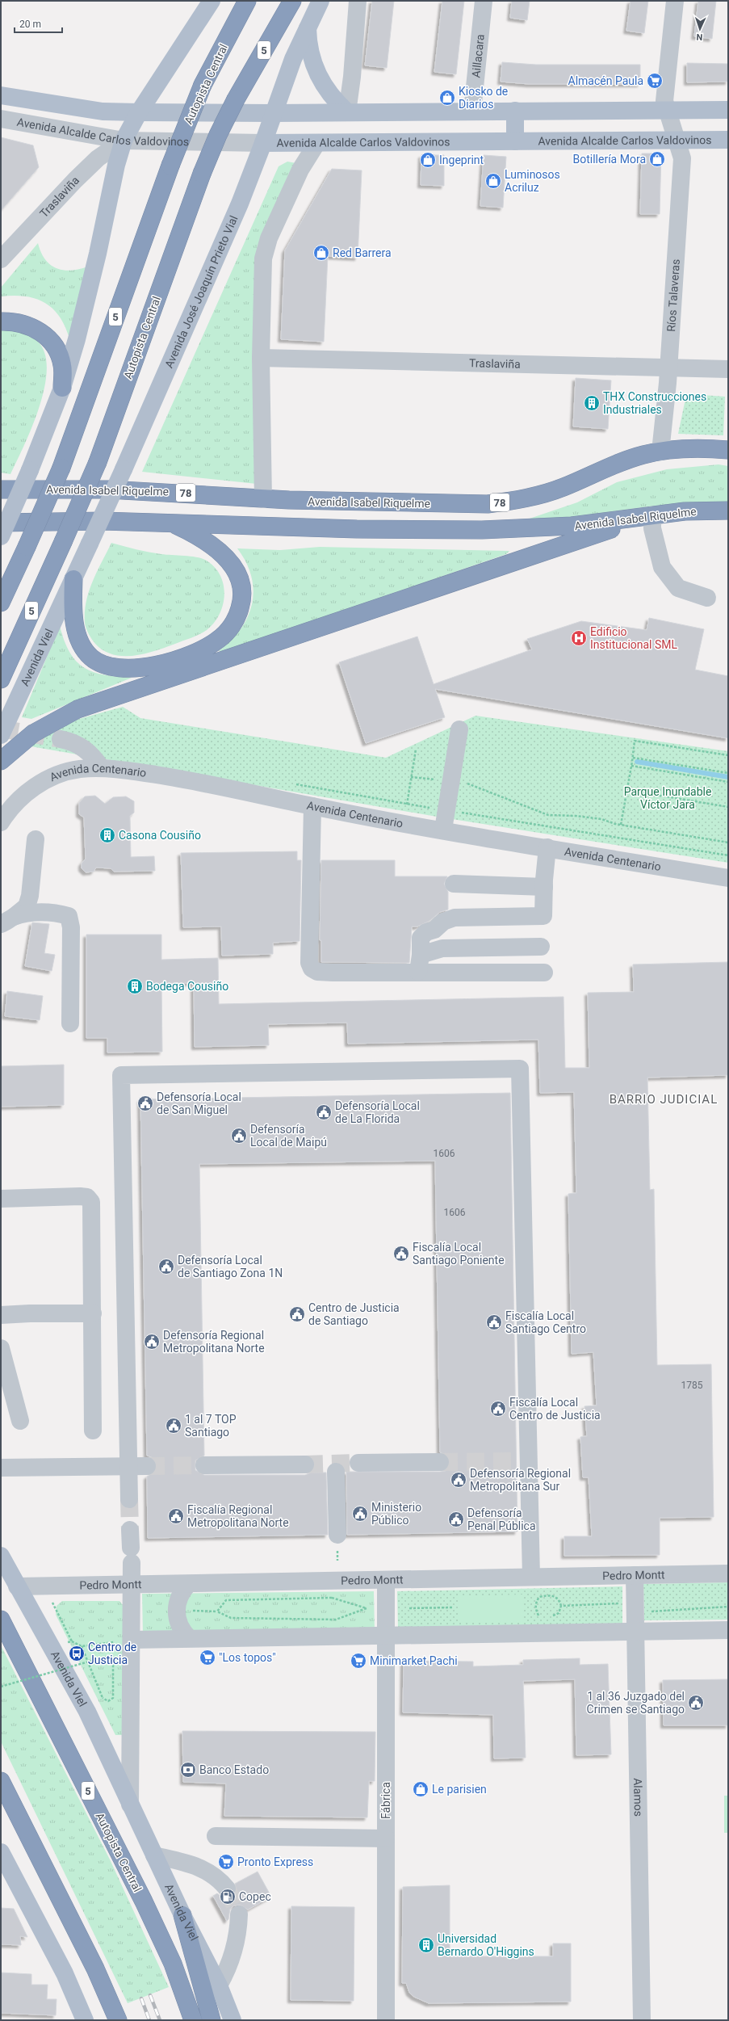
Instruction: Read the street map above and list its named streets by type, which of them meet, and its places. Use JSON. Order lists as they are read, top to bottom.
{
  "streets": {
    "highway": [
      "5",
      "Autopista Central",
      "Avenida Isabel Riquelme",
      "78"
    ],
    "main road": ["Avenida Alcalde Carlos Valdovinos", "Avenida José Joaquín Prieto Vial", "Avenida Viel"],
    "street": [
      "Aillacara",
      "Traslaviña",
      "Ríos Talaveras",
      "Avenida Centenario",
      "Pedro Montt",
      "Alamos",
      "Fábrica"
    ]
  },
  "crossings": [
    ["Aillacara", "Avenida Alcalde Carlos Valdovinos"],
    ["Avenida Alcalde Carlos Valdovinos", "Traslaviña"],
    ["Avenida Alcalde Carlos Valdovinos", "Avenida José Joaquín Prieto Vial"],
    ["Avenida Alcalde Carlos Valdovinos", "Ríos Talaveras"],
    ["Traslaviña", "Ríos Talaveras"],
    ["Avenida José Joaquín Prieto Vial", "Avenida Viel"],
    ["Ríos Talaveras", "Avenida Isabel Riquelme"],
    ["Avenida Viel", "Pedro Montt"],
    ["Pedro Montt", "Alamos"],
    ["Pedro Montt", "Fábrica"]
  ],
  "districts": ["BARRIO JUDICIAL"],
  "parks": ["Parque Inundable Víctor Jara"],
  "places": {
    "supermarket": [
      "Almacén Paula",
      "\"Los topos\"",
      "Minimarket Pachi",
      "Pronto Express"
    ],
    "shop": [
      "Kiosko de Diarios",
      "Botillería Mora",
      "Ingeprint",
      "Luminosos Acriluz",
      "Red Barrera",
      "Le parisien"
    ],
    "building": [
      "THX Construcciones Industriales",
      "Casona Cousiño",
      "Bodega Cousiño",
      "Universidad Bernardo O'Higgins"
    ],
    "hospital": ["Edificio Institucional SML"],
    "public building": [
      "Defensoría Local de San Miguel",
      "Defensoría Local de La Florida",
      "Defensoría Local de Maipú",
      "Fiscalía Local Santiago Poniente",
      "Defensoría Local de Santiago Zona 1N",
      "Centro de Justicia de Santiago",
      "Fiscalía Local Santiago Centro",
      "Defensoría Regional Metropolitana Norte",
      "Fiscalía Local Centro de Justicia",
      "1 al 7 TOP Santiago",
      "Defensoría Regional Metropolitana Sur",
      "Ministerio Público",
      "Fiscalía Regional Metropolitana Norte",
      "Defensoría Penal Pública",
      "1 al 36 Juzgado del Crimen se Santiago"
    ],
    "bus stop": ["Centro de Justicia"],
    "bank": ["Banco Estado"],
    "fuel station": ["Copec"]
  },
  "house_numbers": ["1606", "1606", "1785"],
  "scale_bar": "20 m",
  "north": "bottom"
}
